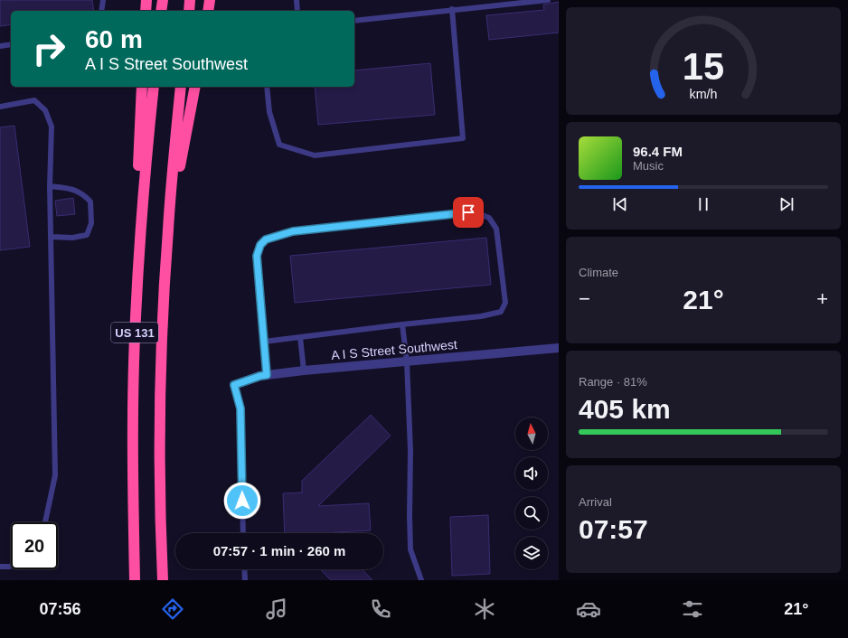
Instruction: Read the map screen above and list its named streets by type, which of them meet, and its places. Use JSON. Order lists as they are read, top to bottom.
{
  "streets": {
    "highway": ["US 131"],
    "street": ["A I S Street Southwest"]
  },
  "north": "top",
  "page": {
    "turn": ["60 m", "A I S Street Southwest"],
    "song": ["96.4 FM", "Music"],
    "tile": [
      "Climate",
      ["Range · 81%", "405 km"],
      ["Arrival", "07:57"]
    ],
    "heat": ["−", "21°", "+"],
    "limit": "20",
    "trip": "07:57 · 1 min · 260 m",
    "tabs": ["07:56", "21°"],
    "gauge": ["15", "km/h"]
  }
}
